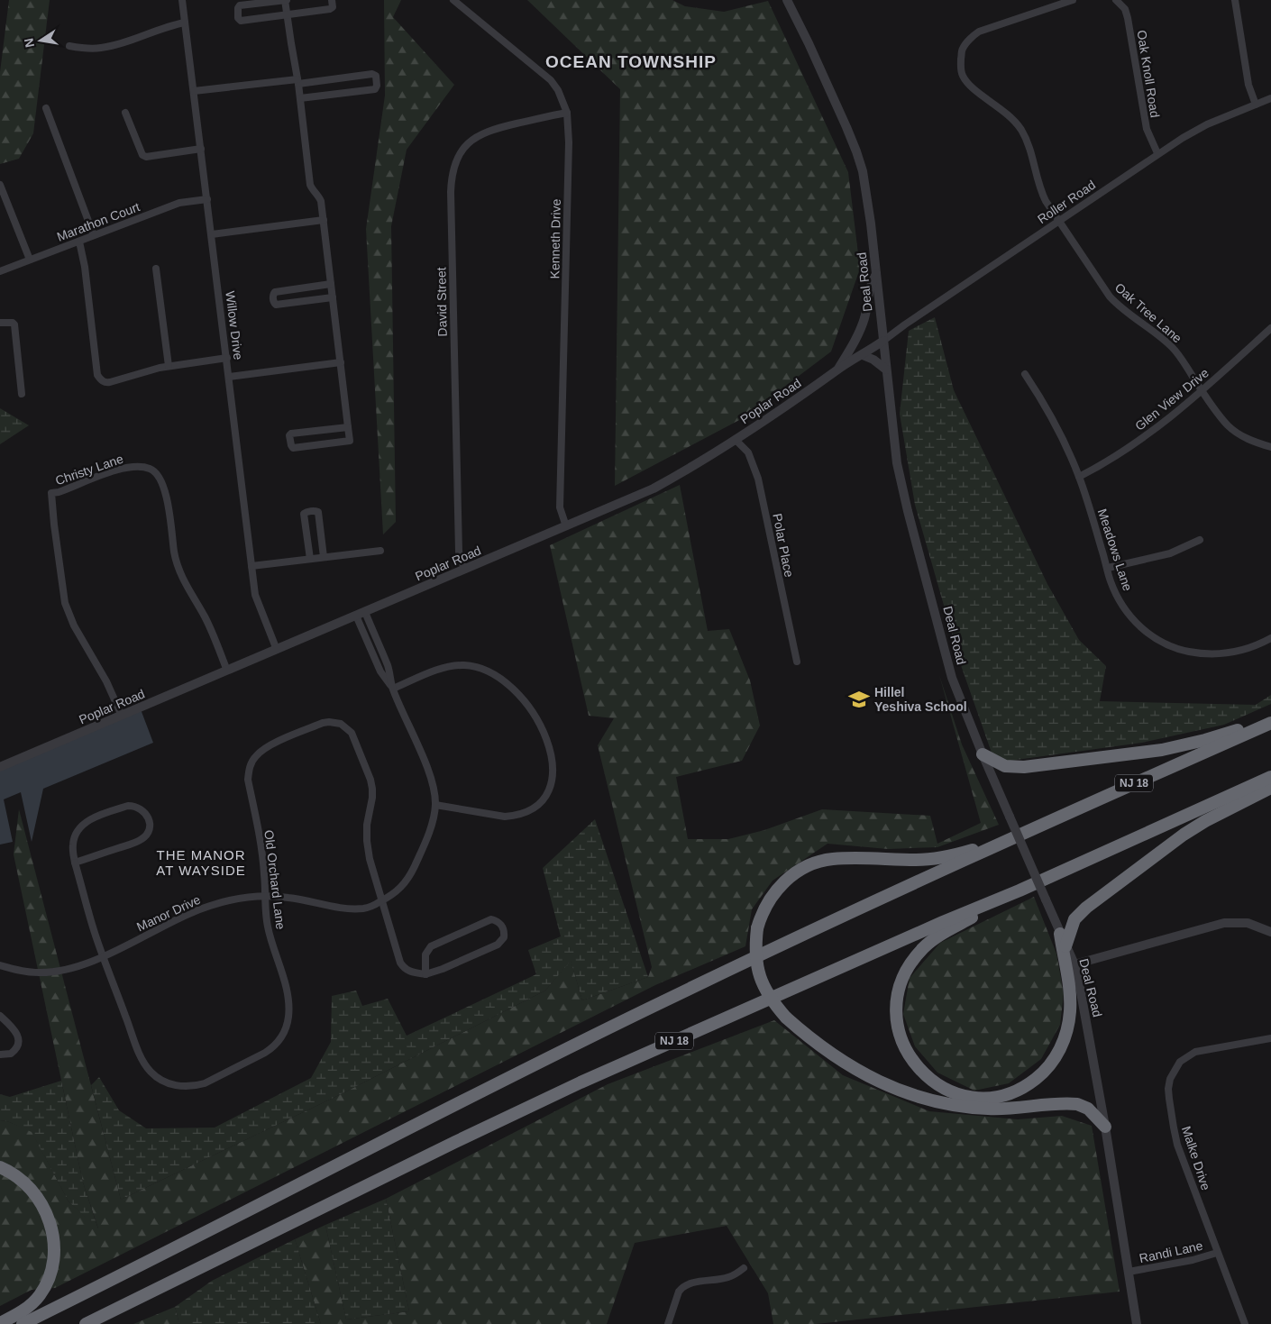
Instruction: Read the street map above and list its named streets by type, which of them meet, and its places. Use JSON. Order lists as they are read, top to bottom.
{
  "streets": {
    "highway": ["NJ 18"],
    "street": [
      "Oak Knoll Road",
      "Roller Road",
      "Marathon Court",
      "Kenneth Drive",
      "Deal Road",
      "David Street",
      "Oak Tree Lane",
      "Willow Drive",
      "Glen View Drive",
      "Poplar Road",
      "Christy Lane",
      "Polar Place",
      "Meadows Lane",
      "Old Orchard Lane",
      "Manor Drive",
      "Malke Drive",
      "Randi Lane"
    ]
  },
  "crossings": [
    ["Oak Knoll Road", "Roller Road"],
    ["Roller Road", "Deal Road"],
    ["Roller Road", "Oak Tree Lane"],
    ["Roller Road", "Poplar Road"],
    ["Marathon Court", "Willow Drive"],
    ["Kenneth Drive", "David Street"],
    ["Kenneth Drive", "Poplar Road"],
    ["Deal Road", "Poplar Road"],
    ["Deal Road", "Randi Lane"],
    ["David Street", "Poplar Road"],
    ["Oak Tree Lane", "Glen View Drive"],
    ["Willow Drive", "Poplar Road"],
    ["Glen View Drive", "Meadows Lane"],
    ["Poplar Road", "Christy Lane"],
    ["Poplar Road", "Polar Place"],
    ["Poplar Road", "Manor Drive"],
    ["Old Orchard Lane", "Manor Drive"],
    ["Malke Drive", "Randi Lane"]
  ],
  "districts": ["OCEAN TOWNSHIP", "THE MANOR AT WAYSIDE"],
  "places": {
    "school or university": ["Hillel Yeshiva School"]
  },
  "north": "left"
}
